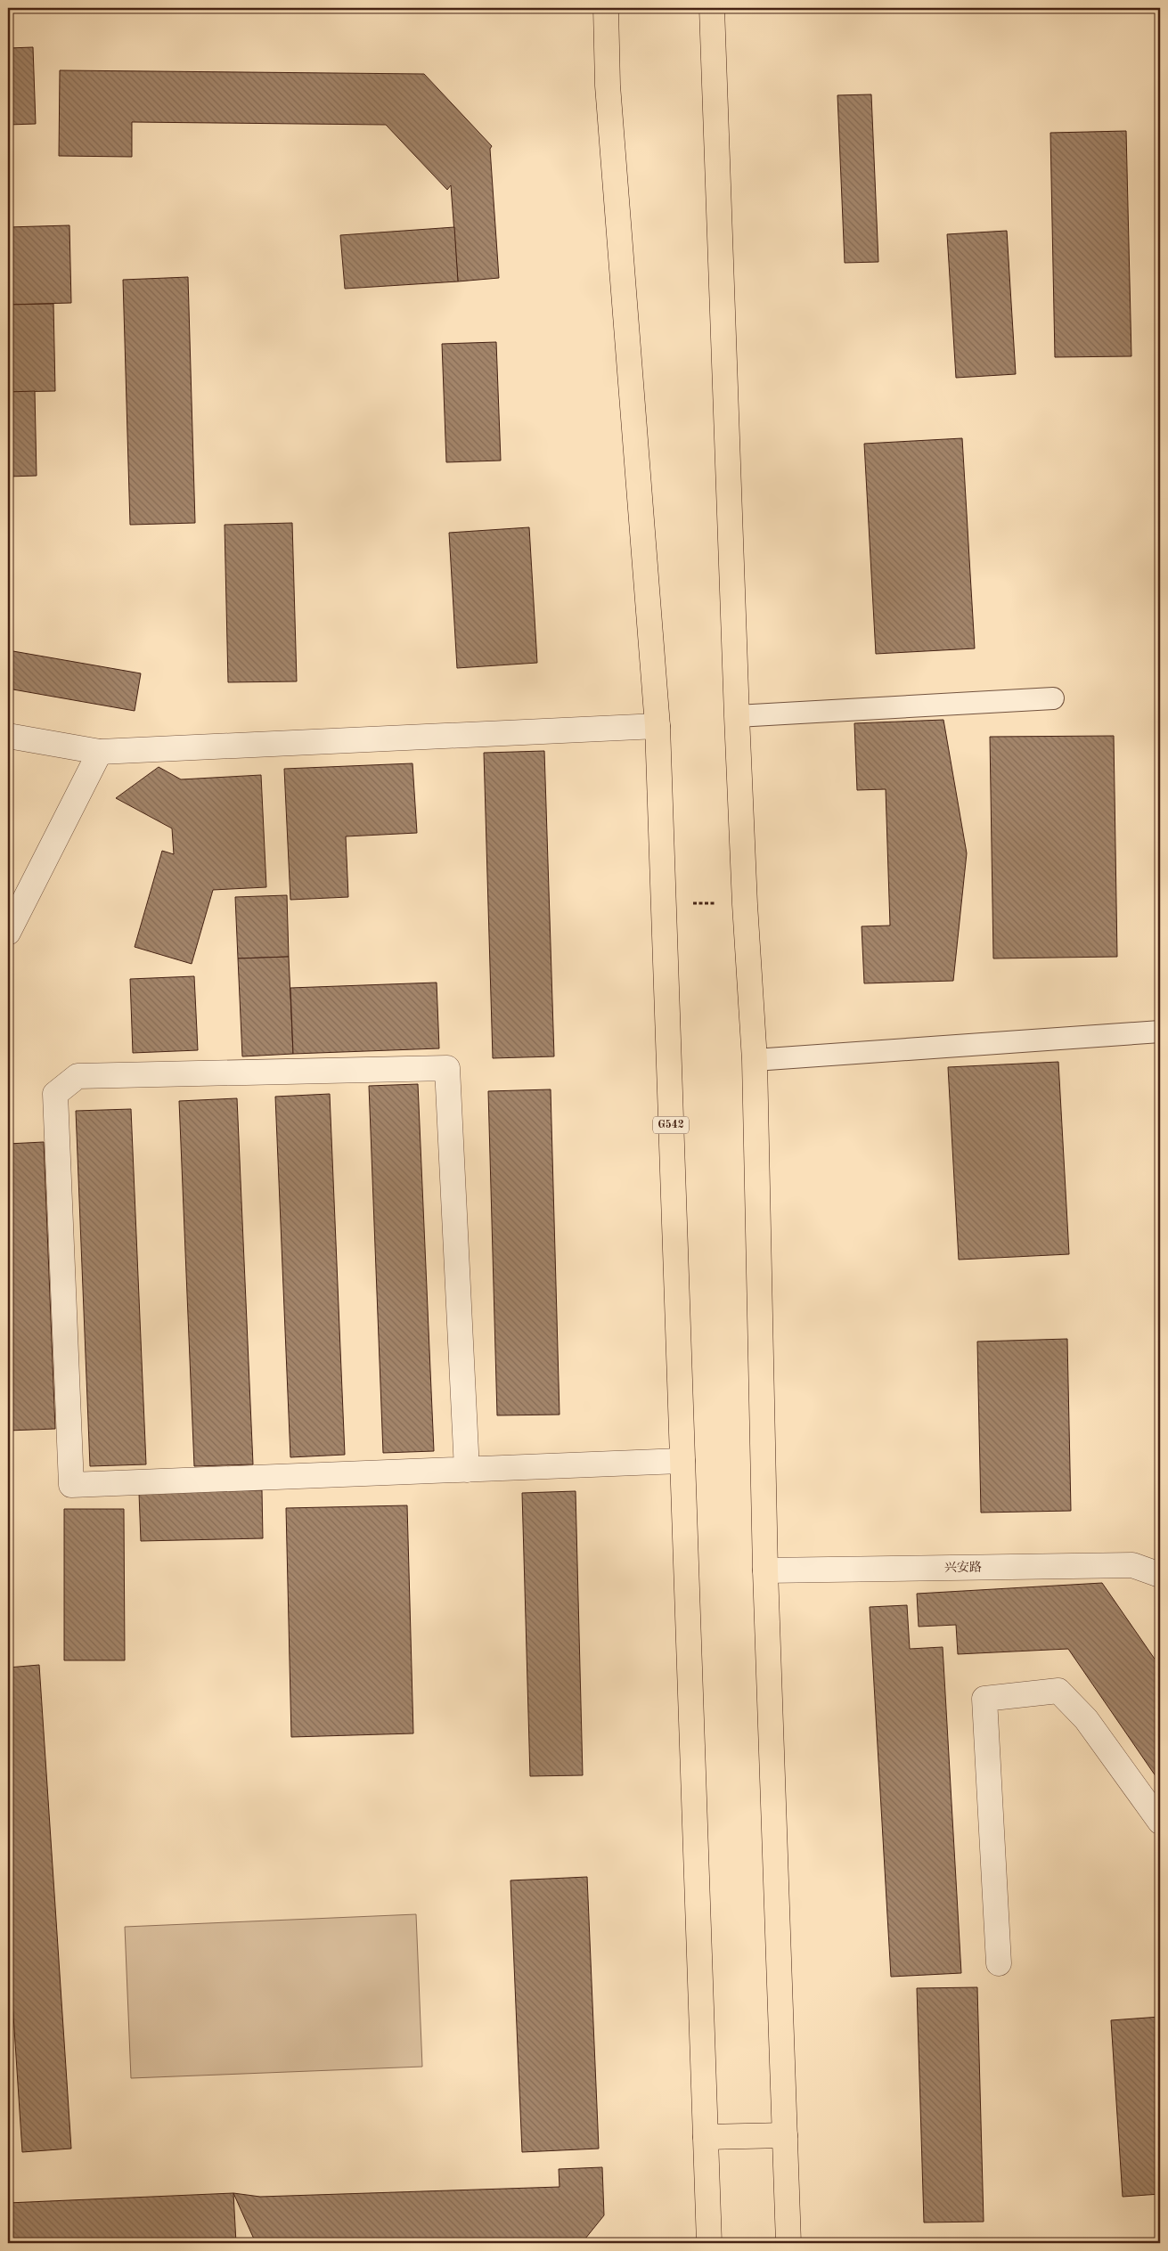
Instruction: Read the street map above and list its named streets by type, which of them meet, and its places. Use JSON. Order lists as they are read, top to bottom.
{
  "streets": {
    "main road": ["G542"],
    "street": ["兴安路"]
  }
}
